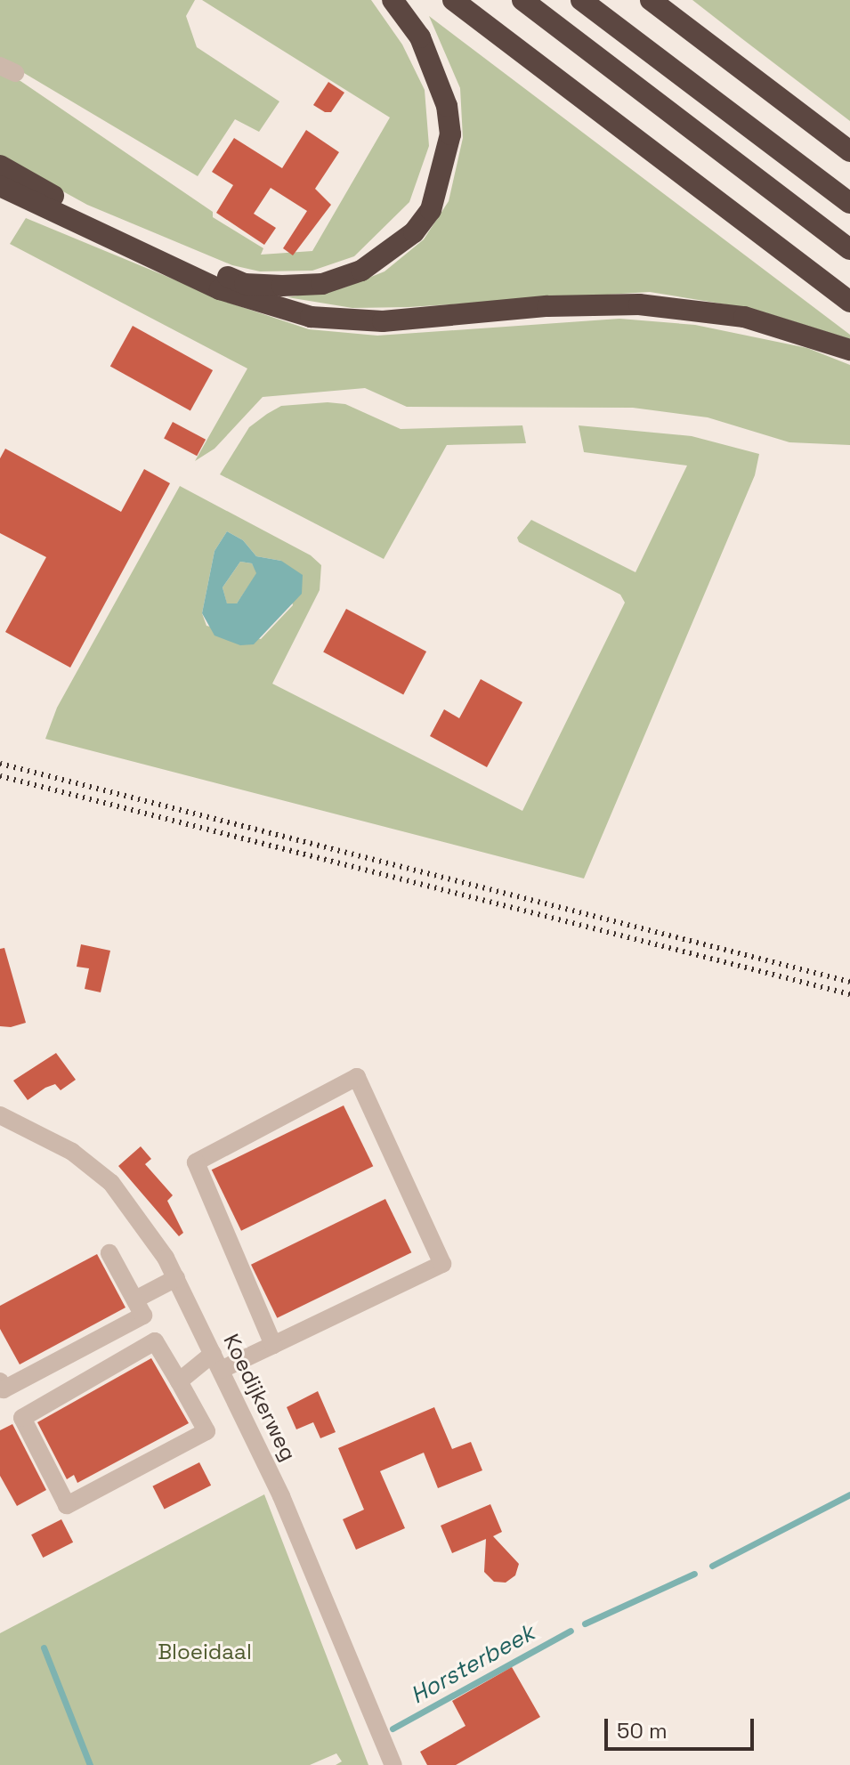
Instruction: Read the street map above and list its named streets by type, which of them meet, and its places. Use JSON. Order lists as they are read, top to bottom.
{
  "streets": {
    "street": ["Koedijkerweg"]
  },
  "water": ["Horsterbeek"],
  "parks": ["Bloeidaal"],
  "scale_bar": "50 m"
}
